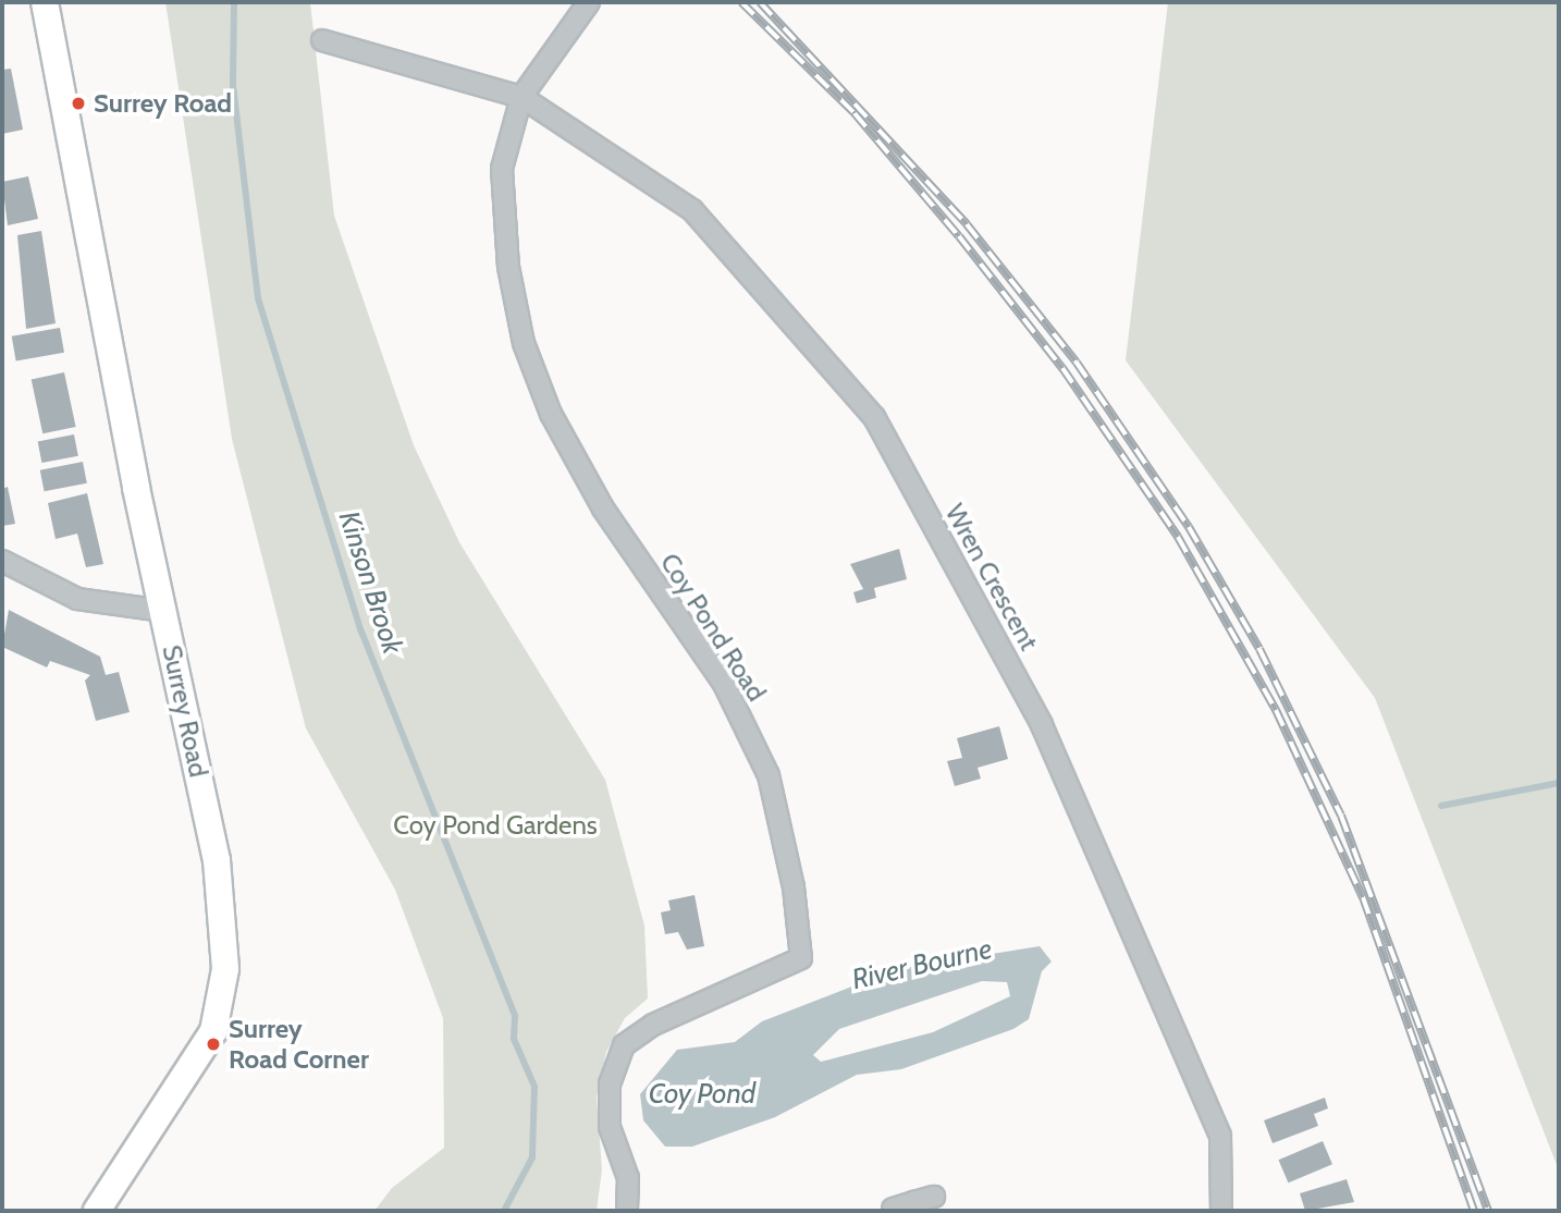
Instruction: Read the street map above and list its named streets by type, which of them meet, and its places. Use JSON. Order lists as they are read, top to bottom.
{
  "streets": {
    "street": ["Wren Crescent", "Coy Pond Road", "Surrey Road"]
  },
  "crossings": [
    ["Wren Crescent", "Coy Pond Road"]
  ],
  "water": ["Kinson Brook", "River Bourne", "Coy Pond"],
  "parks": ["Coy Pond Gardens"],
  "places": ["Surrey Road", "Surrey Road Corner"]
}
